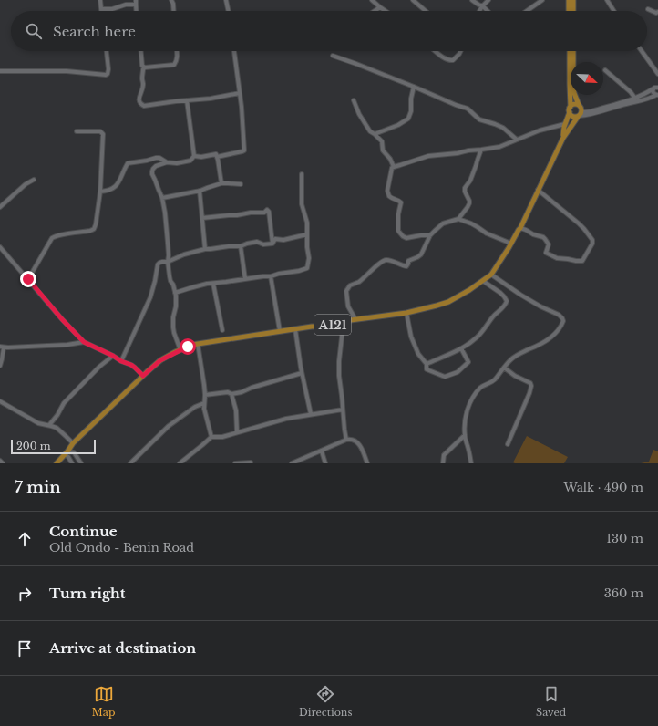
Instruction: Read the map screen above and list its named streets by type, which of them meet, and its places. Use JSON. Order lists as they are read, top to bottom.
{
  "streets": {
    "main road": ["A121"]
  },
  "scale_bar": "200 m",
  "north": "bottom right",
  "page": {
    "search": "Search here",
    "scale": "200 m",
    "heading": ["7 min", "Walk · 490 m"],
    "list": [
      ["Continue", "Old Ondo - Benin Road", "130 m"],
      ["Turn right", "360 m"],
      "Arrive at destination"
    ],
    "nav": ["Map", "Directions", "Saved"]
  }
}
